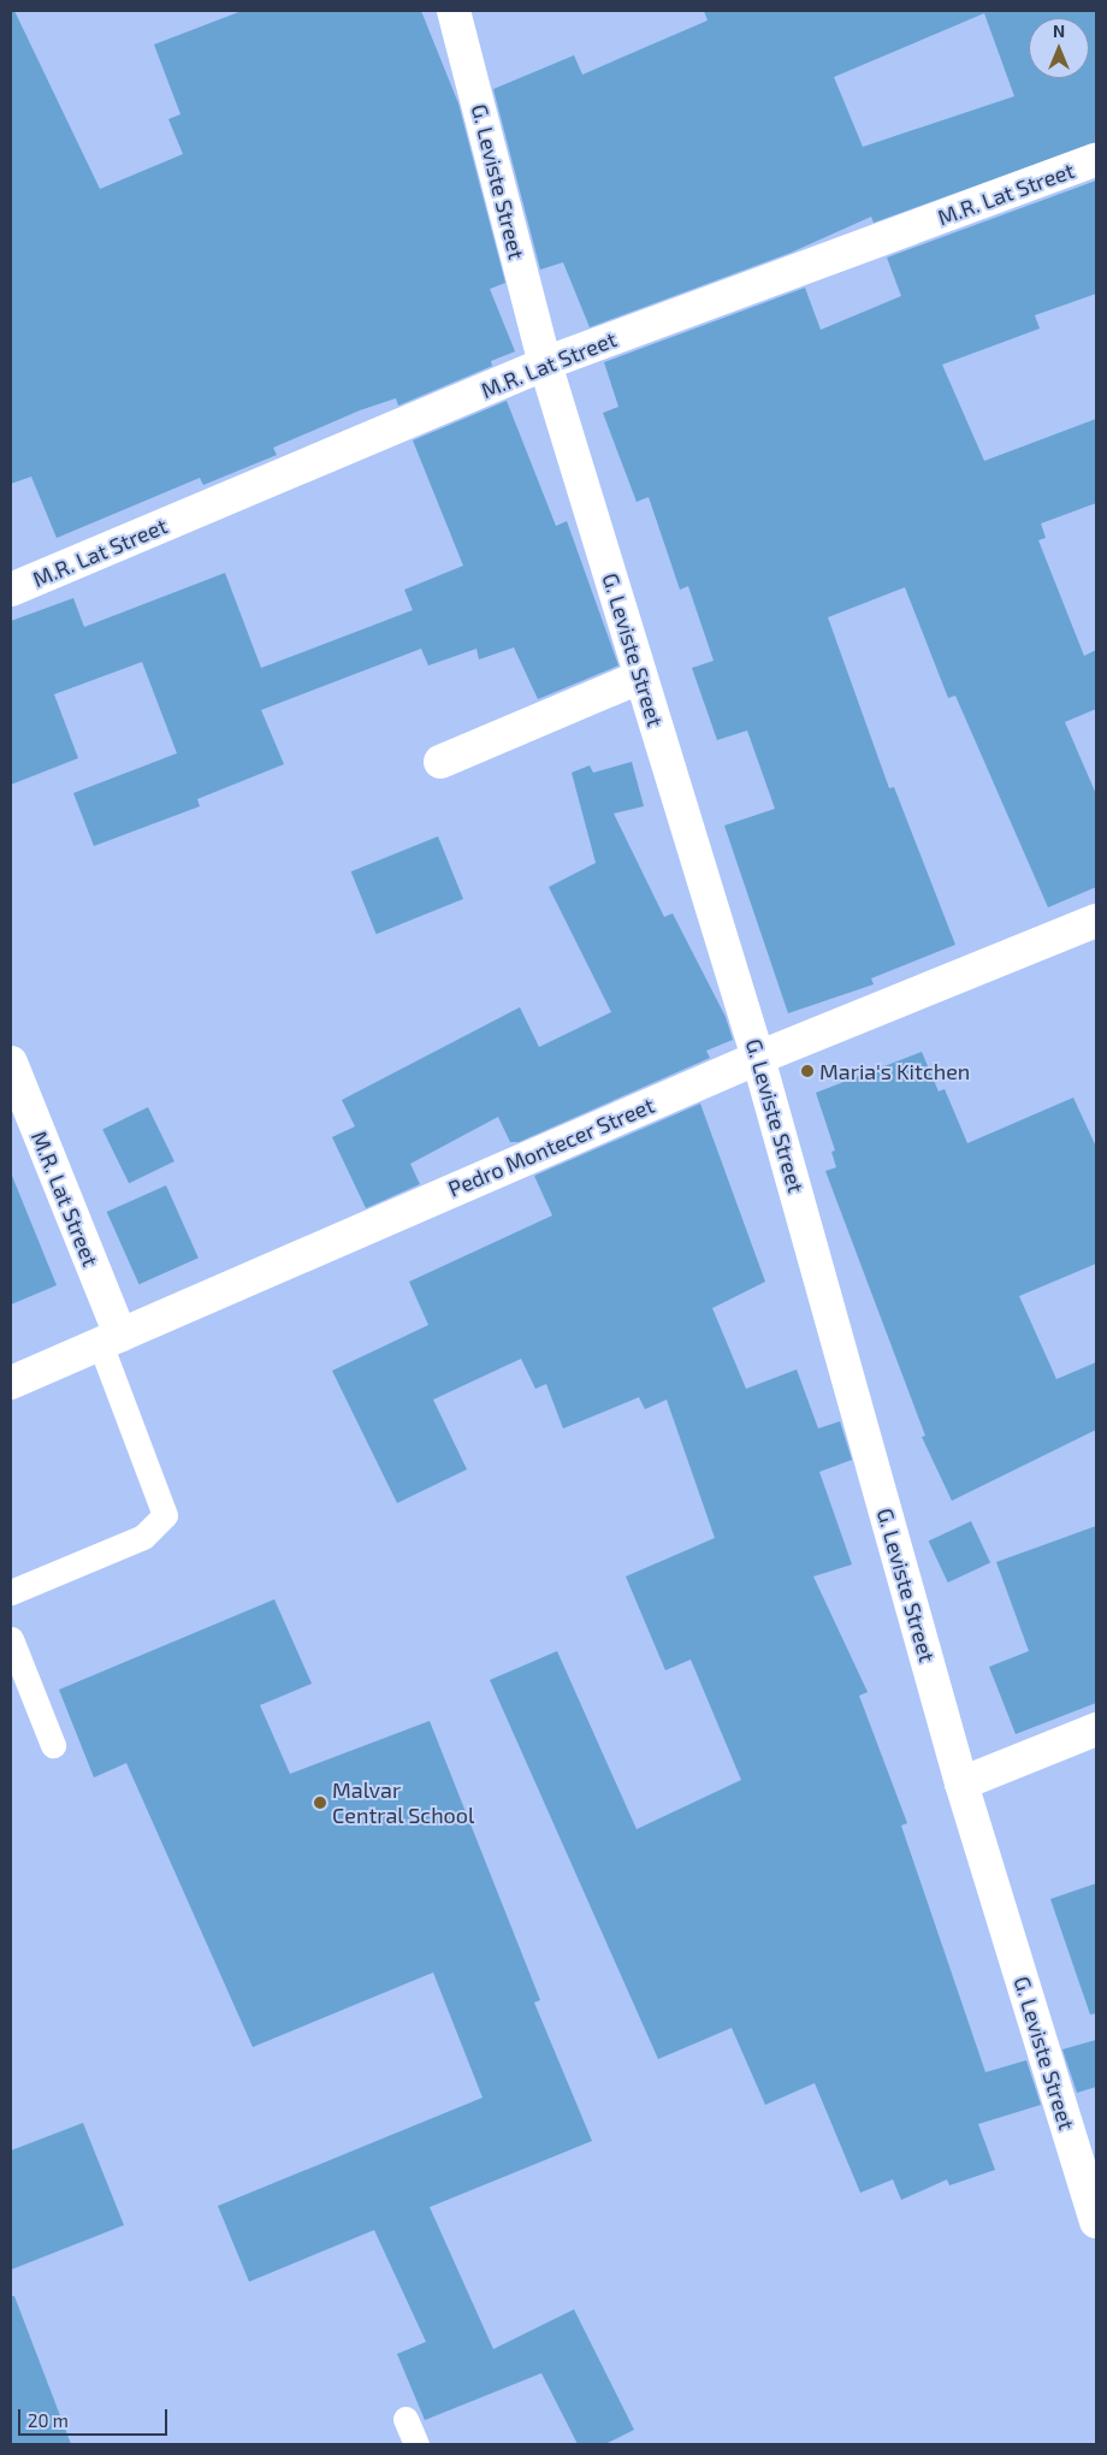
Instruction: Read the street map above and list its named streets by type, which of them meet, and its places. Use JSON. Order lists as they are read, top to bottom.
{
  "streets": {
    "street": ["G. Leviste Street", "M.R. Lat Street", "Pedro Montecer Street"]
  },
  "crossings": [
    ["G. Leviste Street", "M.R. Lat Street"],
    ["G. Leviste Street", "Pedro Montecer Street"],
    ["M.R. Lat Street", "Pedro Montecer Street"]
  ],
  "places": ["Maria's Kitchen", "Malvar Central School"],
  "scale_bar": "20 m",
  "north": "top"
}
